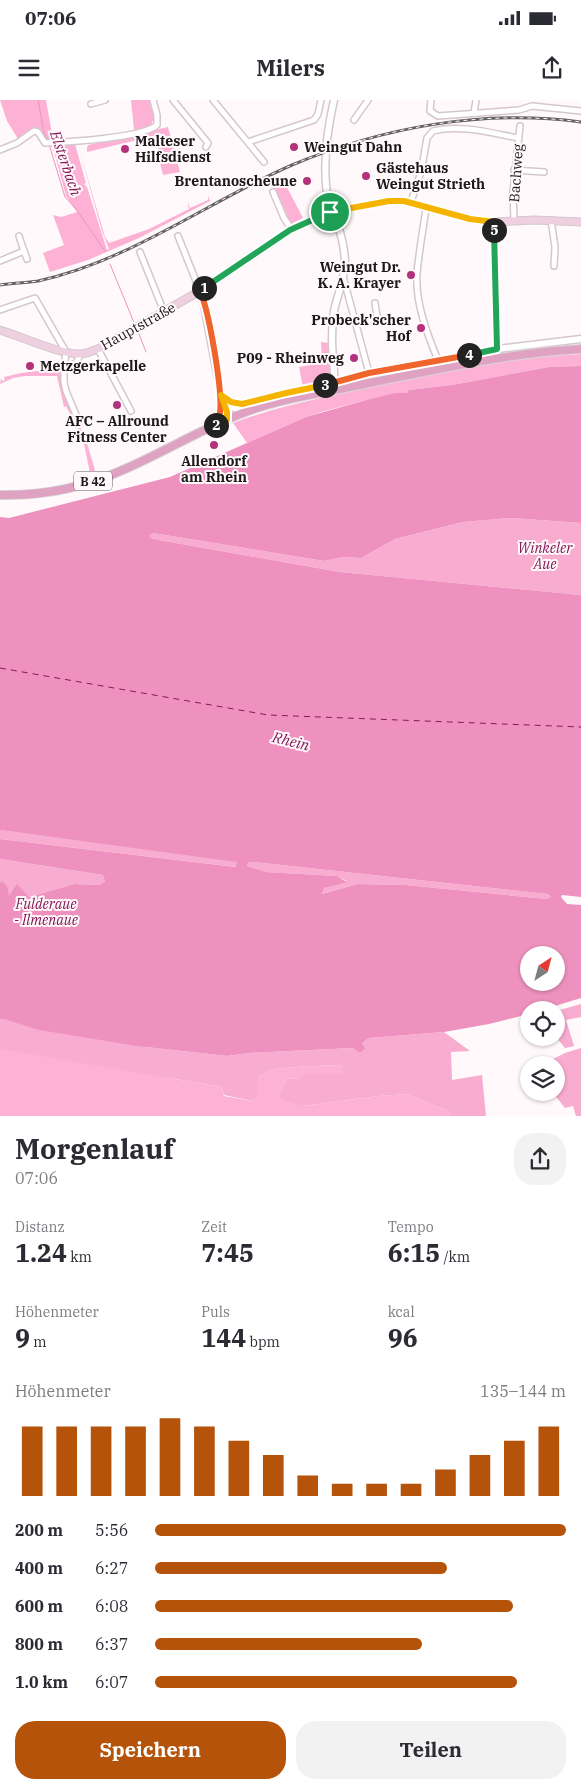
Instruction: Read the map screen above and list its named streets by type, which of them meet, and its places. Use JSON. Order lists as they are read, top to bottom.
{
  "streets": {
    "main road": ["Hauptstraße", "B 42"],
    "street": ["Bachweg"]
  },
  "crossings": [
    ["Bachweg", "Hauptstraße"]
  ],
  "water": ["Elsterbach", "Rhein"],
  "parks": ["Winkeler Aue", "Fulderaue - Ilmenaue"],
  "places": [
    "Weingut Dahn",
    "Malteser Hilfsdienst",
    "Gästehaus Weingut Strieth",
    "Brentanoscheune",
    "Weingut Dr. K. A. Krayer",
    "Probeck'scher Hof",
    "P09 - Rheinweg",
    "Metzgerkapelle",
    "AFC – Allround Fitness Center",
    "Allendorf am Rhein"
  ],
  "north": "top right",
  "page": {
    "status": "07:06",
    "header": "Milers",
    "pins": [
      "5",
      "1",
      "4",
      "3",
      "2"
    ],
    "heading": ["Morgenlauf", "07:06"],
    "stats": [
      ["Distanz", "1.24 km"],
      ["Zeit", "7:45"],
      ["Tempo", "6:15 /km"],
      ["Höhenmeter", "9 m"],
      ["Puls", "144 bpm"],
      ["kcal", "96"]
    ],
    "chart": ["Höhenmeter", "135–144 m"],
    "list": [
      {
        "name": "200 m",
        "note": "5:56"
      },
      {
        "name": "400 m",
        "note": "6:27"
      },
      {
        "name": "600 m",
        "note": "6:08"
      },
      {
        "name": "800 m",
        "note": "6:37"
      },
      {
        "name": "1.0 km",
        "note": "6:07"
      }
    ],
    "buttons": ["Speichern", "Teilen"]
  }
}
